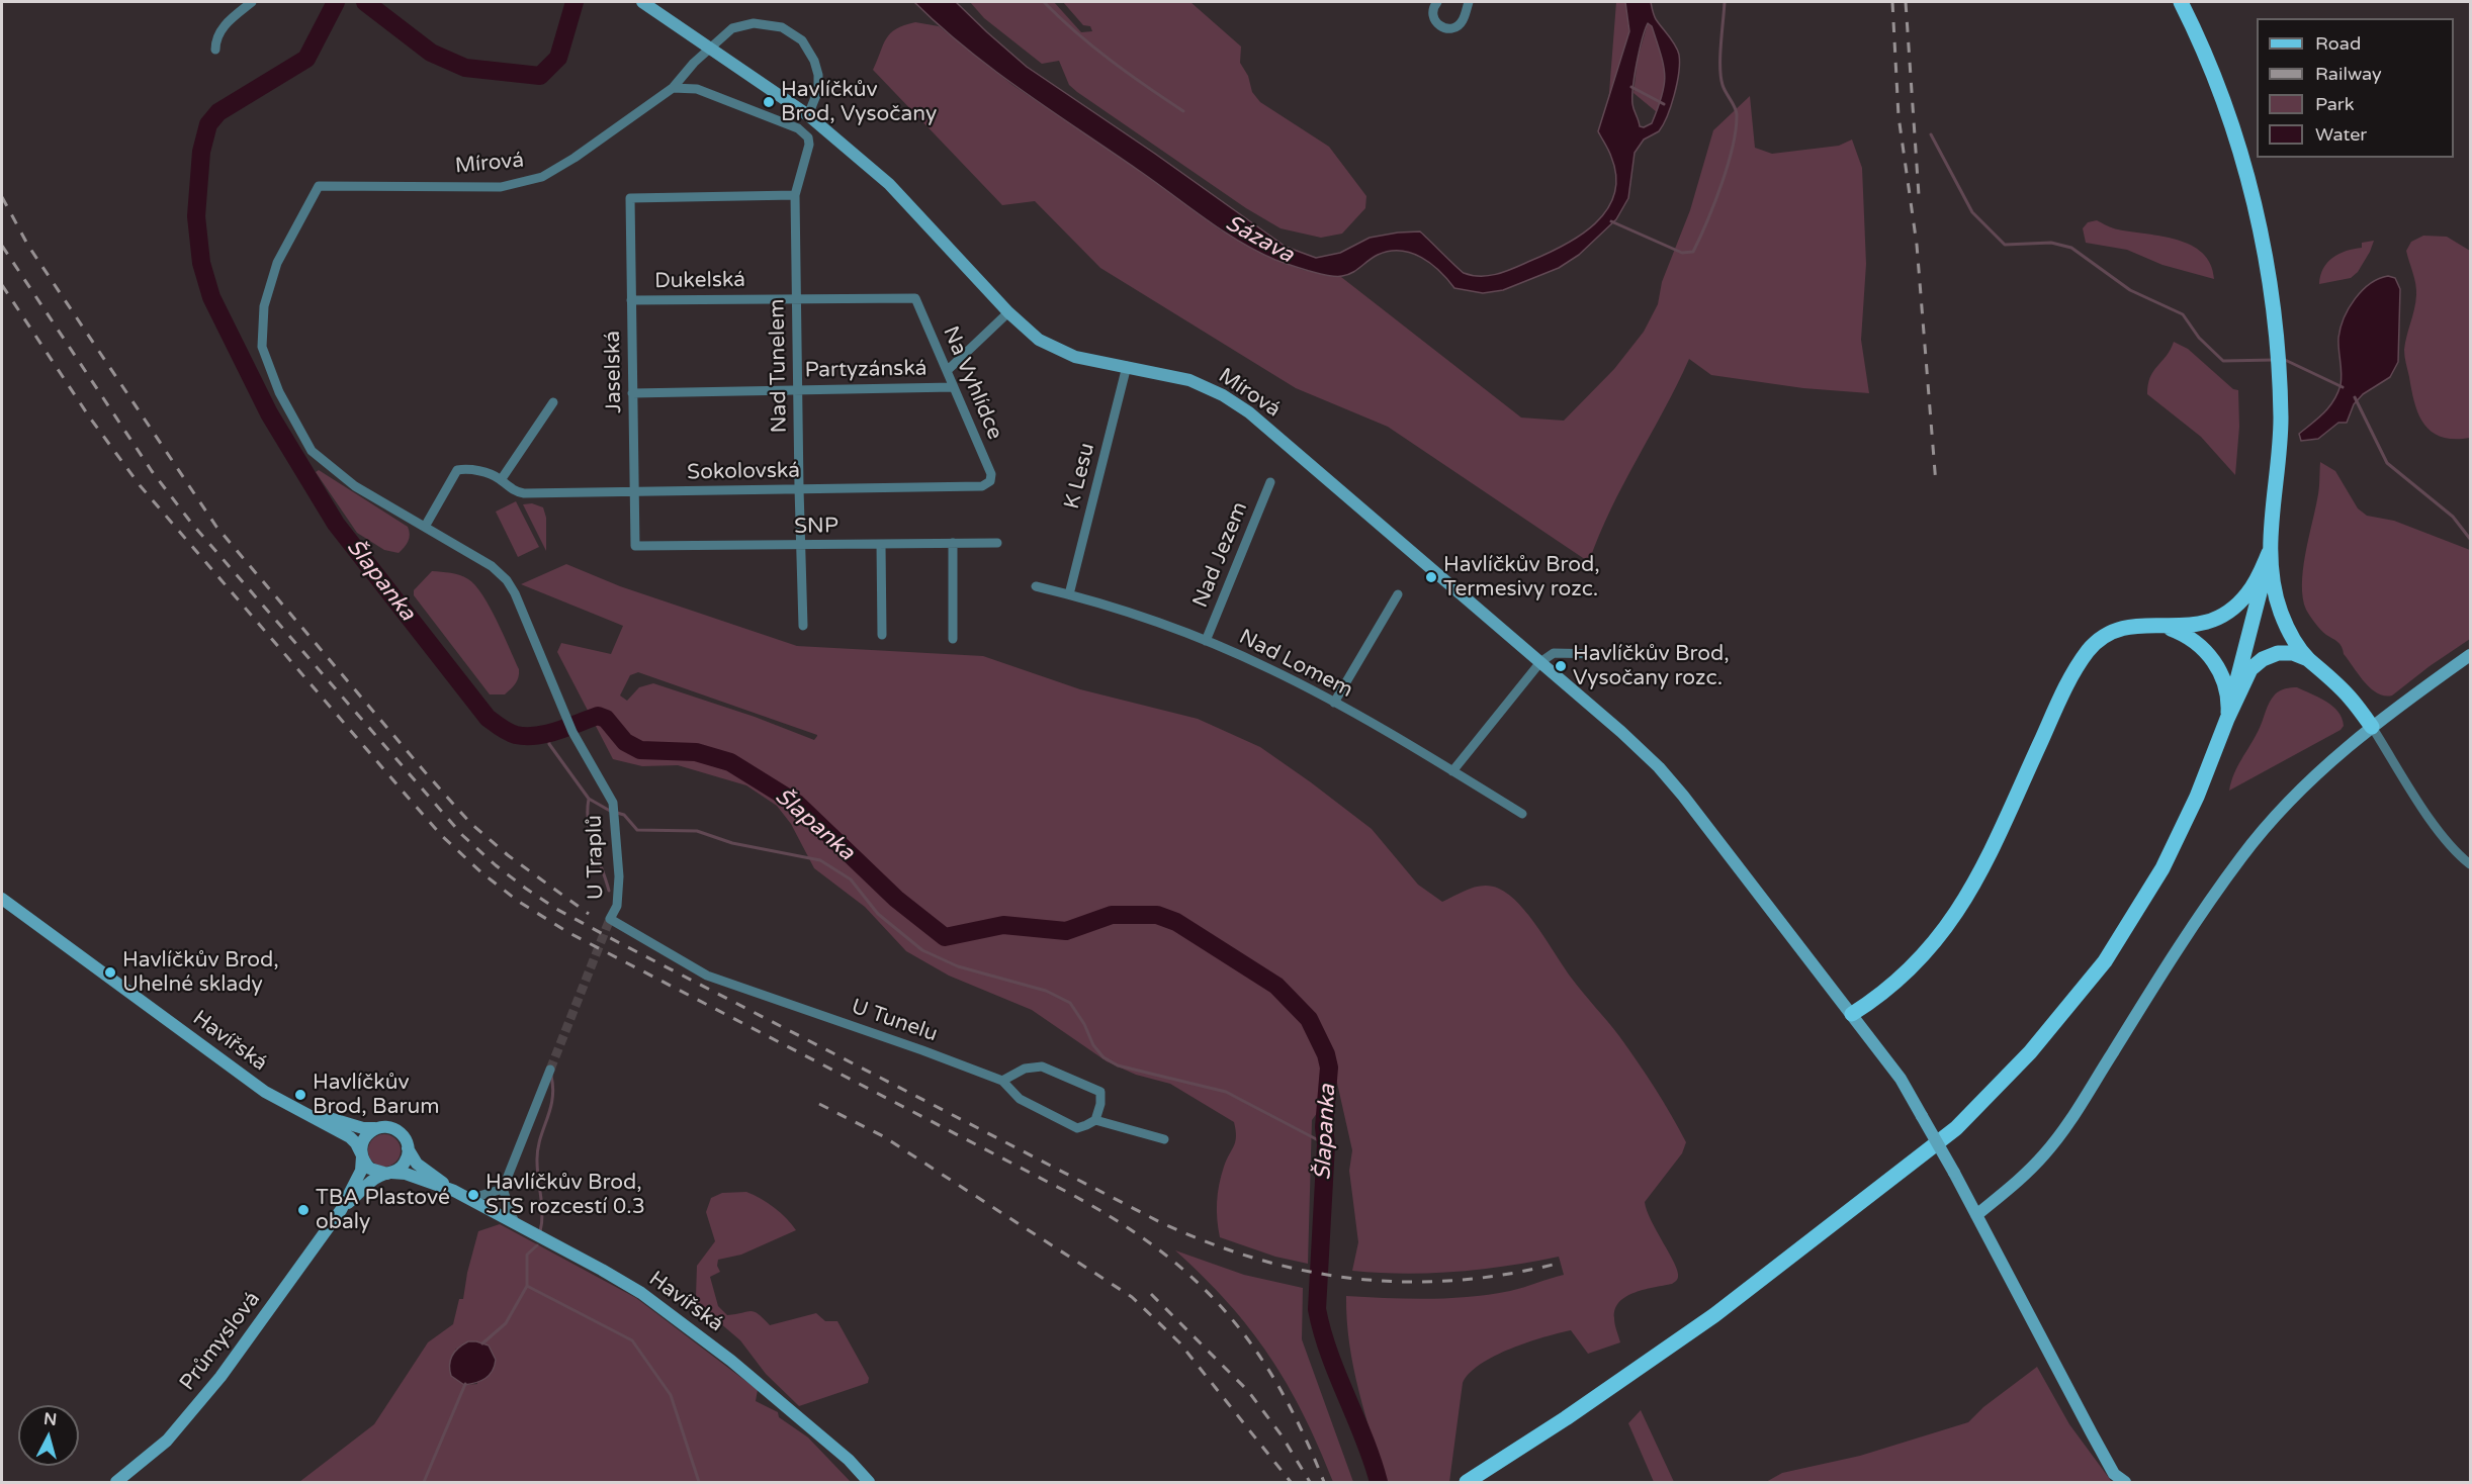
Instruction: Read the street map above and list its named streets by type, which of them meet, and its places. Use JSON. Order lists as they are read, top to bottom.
{
  "streets": {
    "street": [
      "Mírová",
      "Dukelská",
      "Nad Tunelem",
      "Partyzánská",
      "Jaselská",
      "Na Vyhlídce",
      "Sokolovská",
      "K Lesu",
      "SNP",
      "Nad Jezem",
      "Nad Lomem",
      "U Traplů",
      "U Tunelu",
      "Havířská",
      "Průmyslová"
    ]
  },
  "crossings": [
    ["Mírová", "Nad Tunelem"],
    ["Mírová", "K Lesu"],
    ["Mírová", "U Traplů"],
    ["Dukelská", "Nad Tunelem"],
    ["Dukelská", "Jaselská"],
    ["Dukelská", "Na Vyhlídce"],
    ["Nad Tunelem", "Partyzánská"],
    ["Nad Tunelem", "Jaselská"],
    ["Nad Tunelem", "Sokolovská"],
    ["Nad Tunelem", "SNP"],
    ["Partyzánská", "Jaselská"],
    ["Partyzánská", "Na Vyhlídce"],
    ["Jaselská", "Sokolovská"],
    ["Jaselská", "SNP"],
    ["Na Vyhlídce", "Sokolovská"],
    ["Sokolovská", "U Traplů"],
    ["K Lesu", "Nad Lomem"],
    ["Nad Jezem", "Nad Lomem"],
    ["U Traplů", "U Tunelu"],
    ["Havířská", "Průmyslová"]
  ],
  "water": ["Sázava", "Šlapanka"],
  "places": [
    "Havlíčkův Brod, Vysočany",
    "Havlíčkův Brod, Termesivy rozc.",
    "Havlíčkův Brod, Vysočany rozc.",
    "Havlíčkův Brod, Uhelné sklady",
    "Havlíčkův Brod, Barum",
    "Havlíčkův Brod, STS rozcestí 0.3",
    "TBA Plastové obaly"
  ],
  "legend": [
    "Road",
    "Railway",
    "Park",
    "Water"
  ],
  "north": "top"
}
